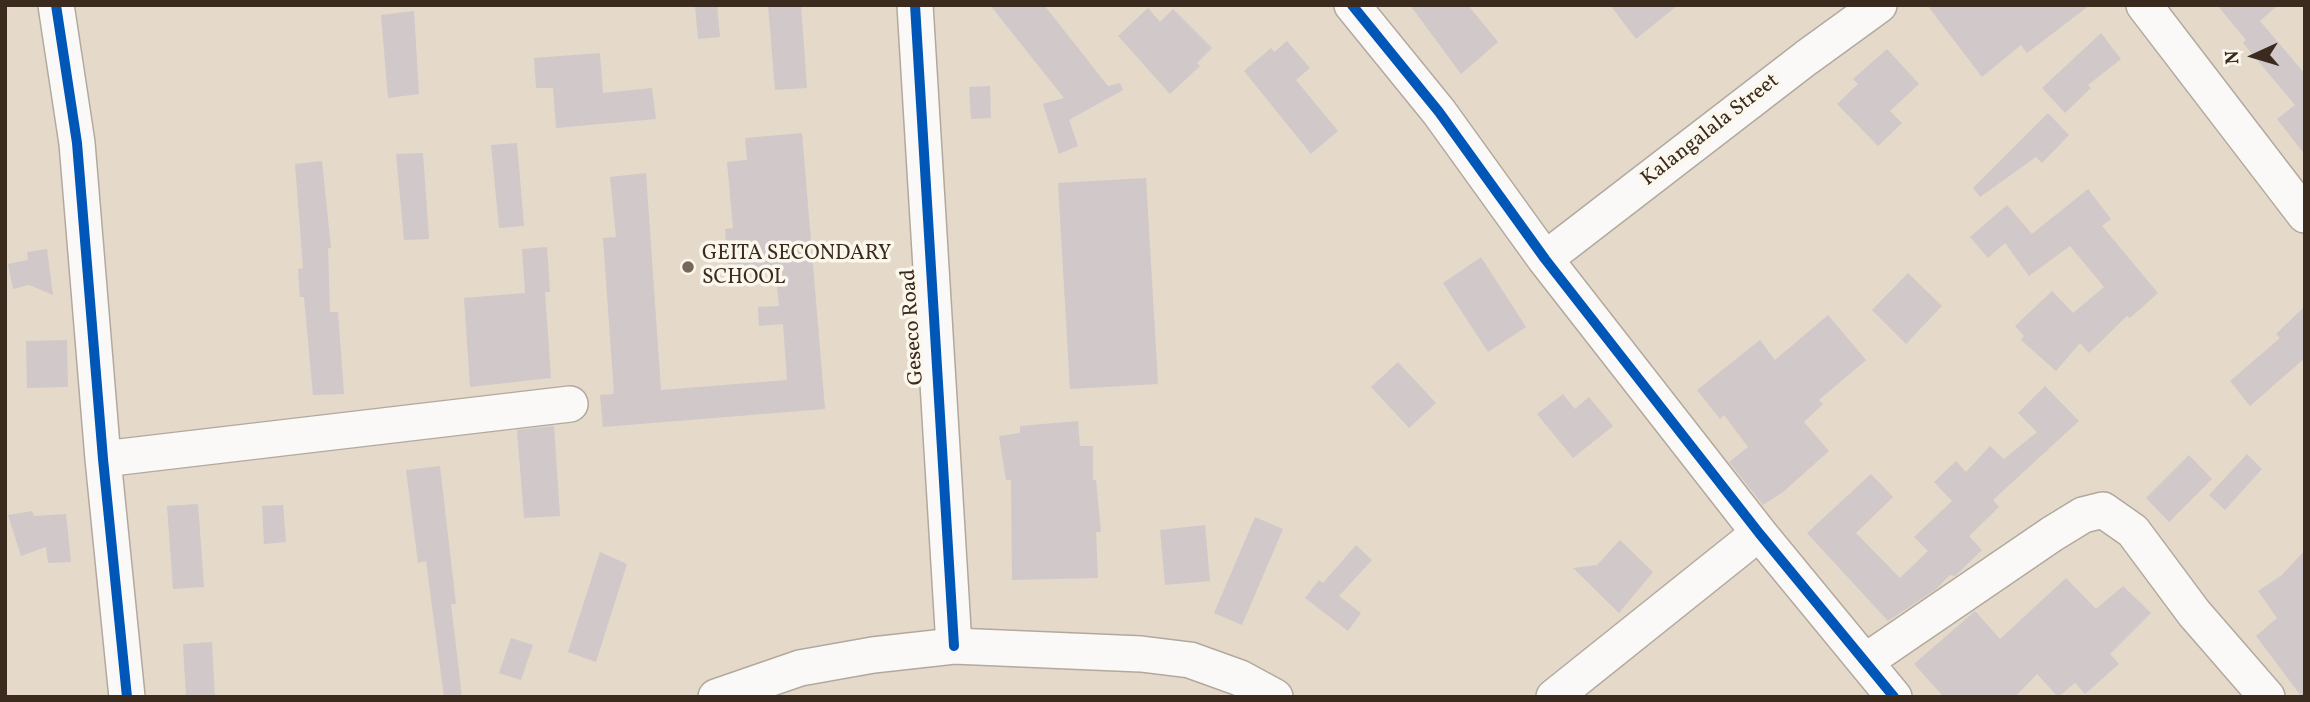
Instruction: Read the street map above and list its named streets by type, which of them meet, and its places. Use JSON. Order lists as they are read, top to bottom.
{
  "streets": {
    "street": ["Kalangalala Street", "Geseco Road"]
  },
  "places": ["GEITA SECONDARY SCHOOL"],
  "north": "left"
}
